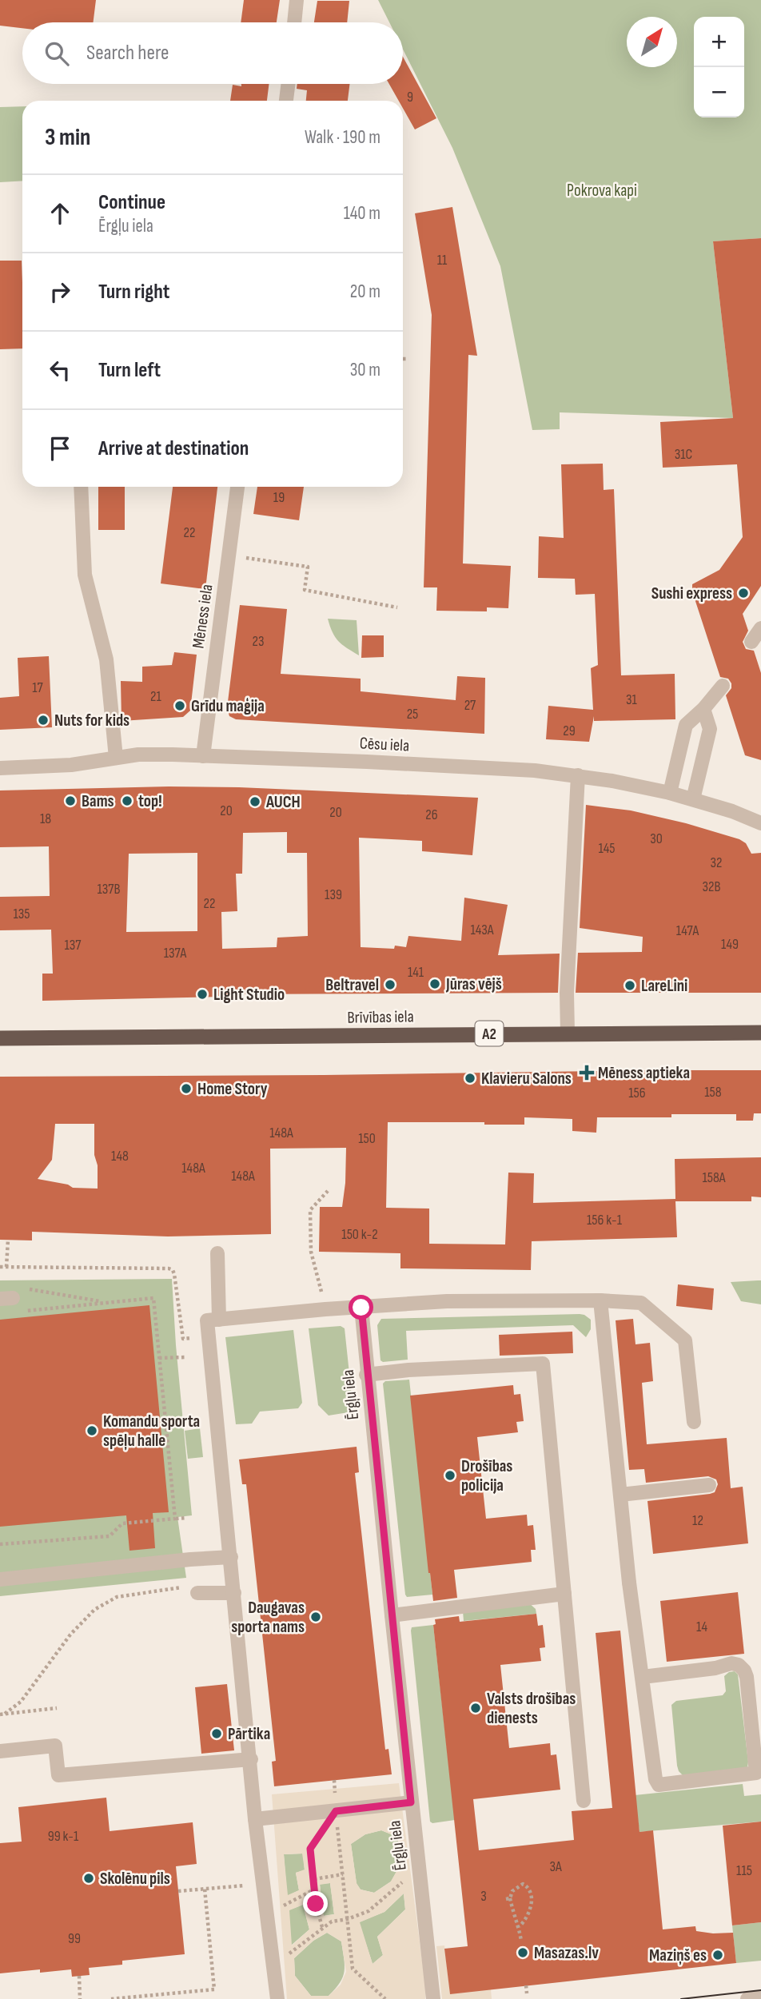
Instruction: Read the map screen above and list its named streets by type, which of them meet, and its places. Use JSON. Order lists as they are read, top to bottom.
{
  "streets": {
    "highway": ["Brīvības iela", "A2"],
    "street": ["Mēness iela", "Cēsu iela", "Ērgļu iela"]
  },
  "crossings": [
    ["Mēness iela", "Cēsu iela"]
  ],
  "parks": ["Pokrova kapi"],
  "places": {
    "other": [
      "Sushi express",
      "Grīdu maģija",
      "Nuts for kids",
      "Bams",
      "top!",
      "AUCH",
      "Jūras vējš",
      "Beltravel",
      "LareLini",
      "Light Studio",
      "Klavieru Salons",
      "Home Story",
      "Komandu sporta spēļu halle",
      "Drošības policija",
      "Daugavas sporta nams",
      "Valsts drošības dienests",
      "Pārtika",
      "Skolēnu pils",
      "Masazas.lv",
      "Maziņš es"
    ],
    "health": ["Mēness aptieka"]
  },
  "house_numbers": [
    "9",
    "11",
    "31C",
    "19",
    "22",
    "23",
    "17",
    "21",
    "31",
    "27",
    "25",
    "29",
    "20",
    "20",
    "26",
    "18",
    "30",
    "145",
    "32",
    "32B",
    "137B",
    "139",
    "22",
    "135",
    "143A",
    "147A",
    "149",
    "137",
    "137A",
    "141",
    "158",
    "156",
    "148A",
    "150",
    "148",
    "148A",
    "148A",
    "158A",
    "156 k-1",
    "150 k-2",
    "12",
    "14",
    "99 k-1",
    "3A",
    "115",
    "3",
    "99"
  ],
  "north": "top right",
  "page": {
    "map_buttons": ["+", "−"],
    "search": "Search here",
    "heading": ["3 min", "Walk · 190 m"],
    "list": [
      ["Continue", "Ērgļu iela", "140 m"],
      ["Turn right", "20 m"],
      ["Turn left", "30 m"],
      "Arrive at destination"
    ]
  }
}
